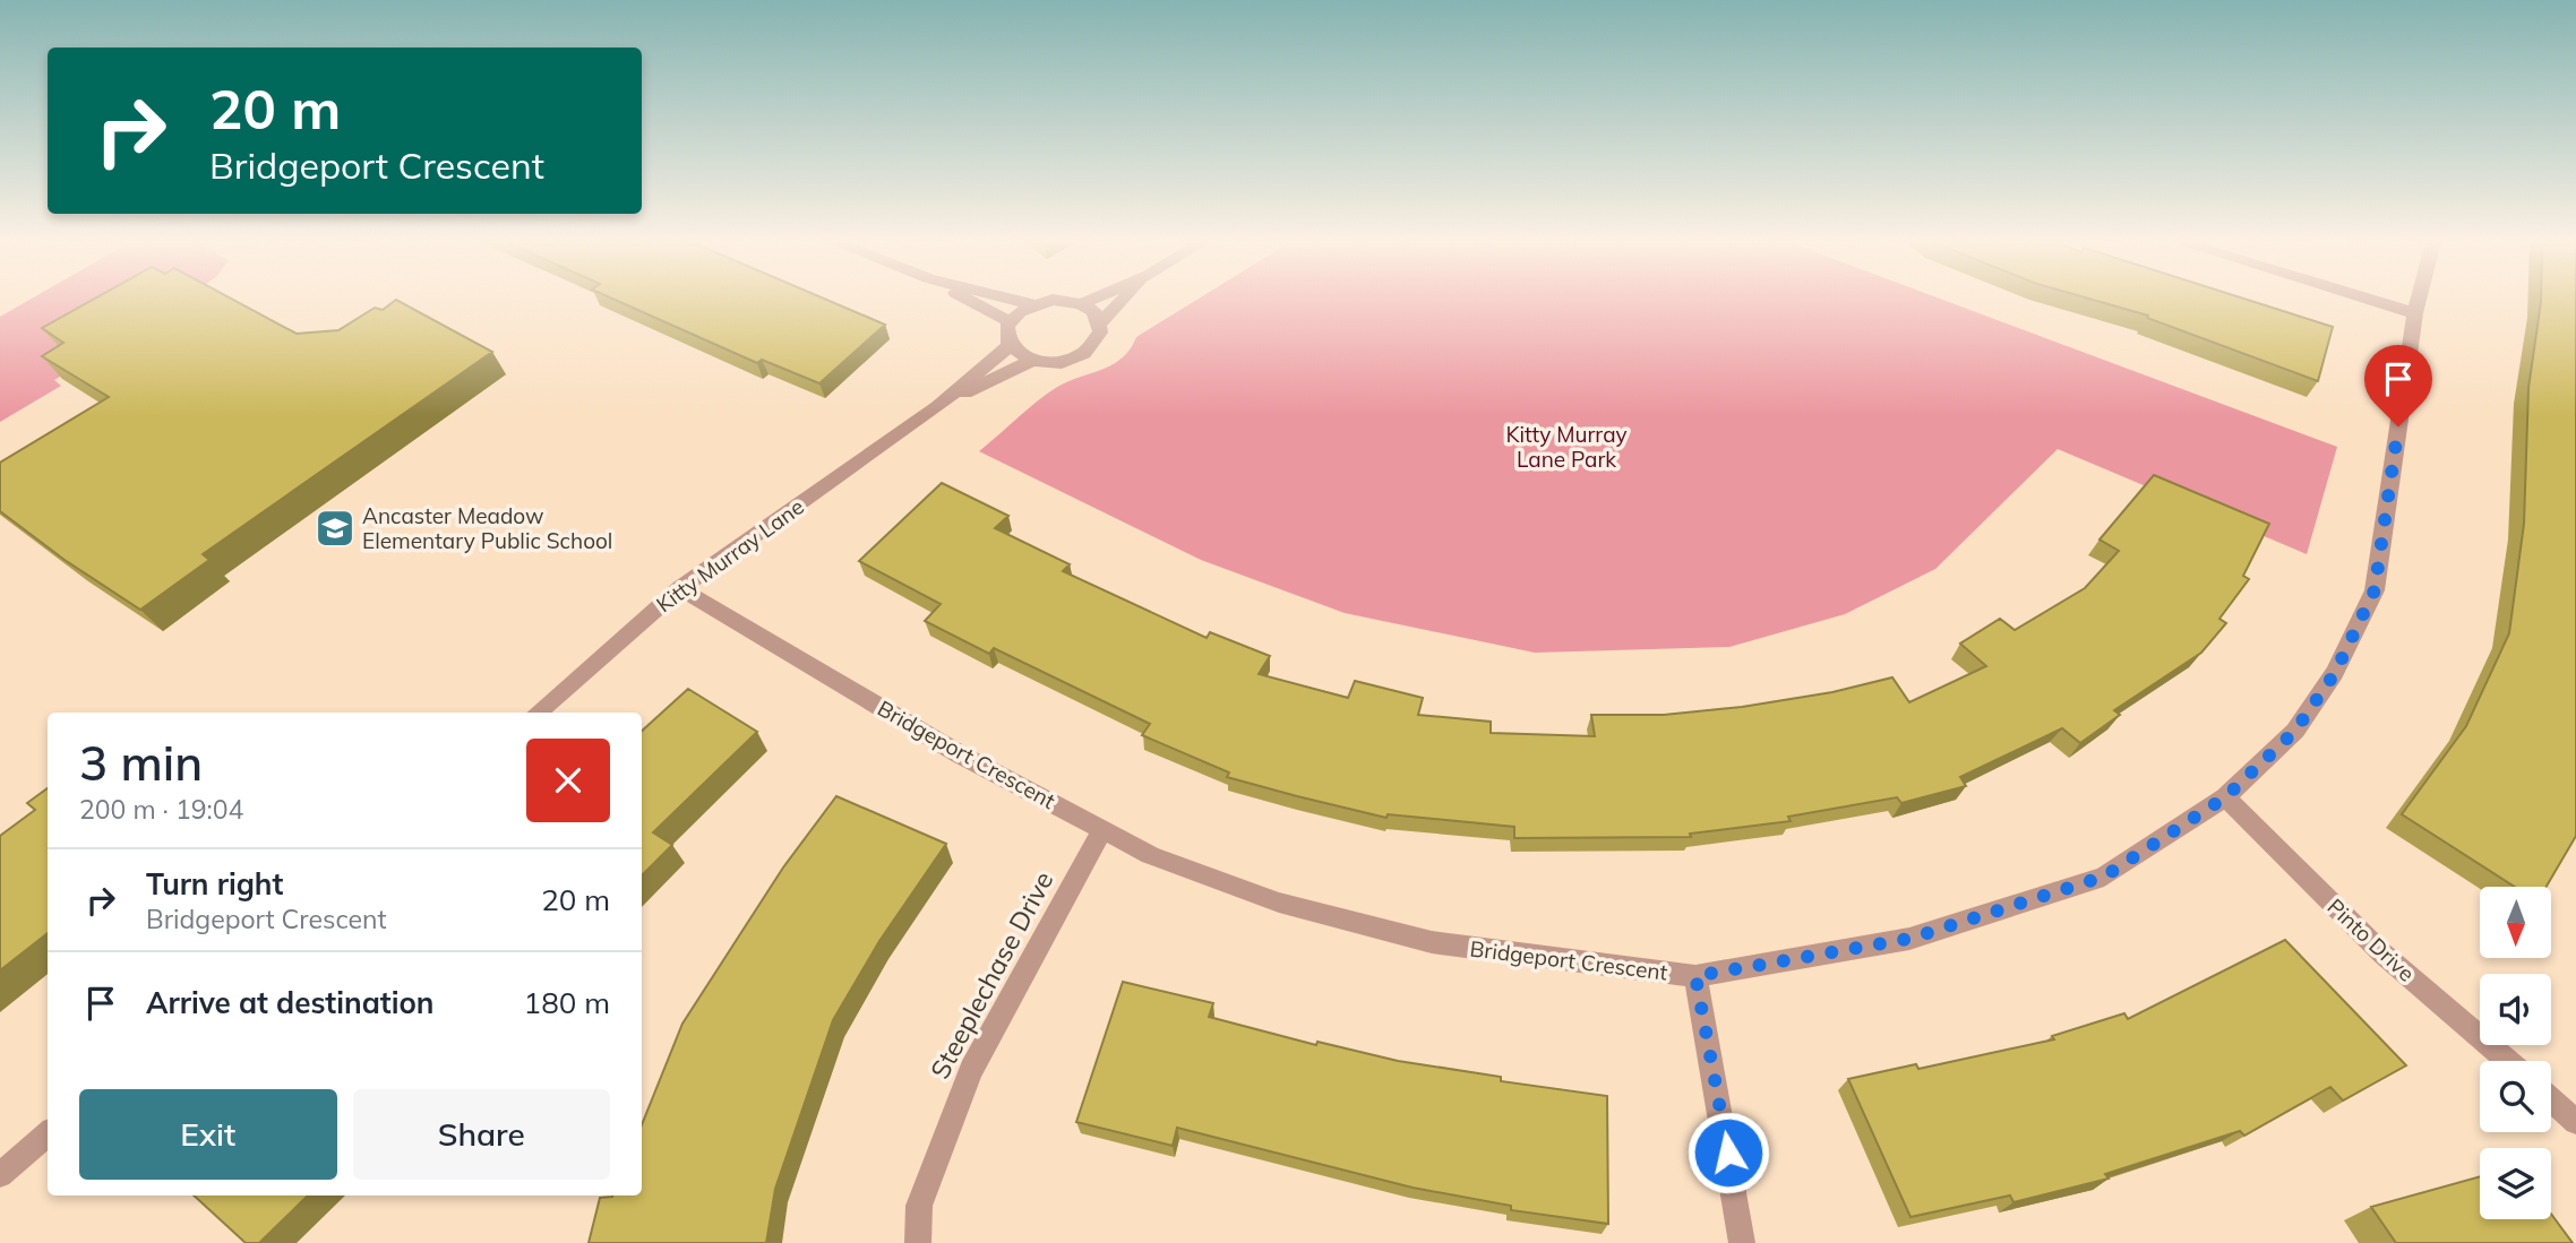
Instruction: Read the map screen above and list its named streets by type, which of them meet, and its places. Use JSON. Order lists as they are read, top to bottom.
{
  "streets": {
    "street": [
      "Kitty Murray Lane",
      "Bridgeport Crescent",
      "Pinto Drive",
      "Steeplechase Drive"
    ]
  },
  "crossings": [
    ["Kitty Murray Lane", "Bridgeport Crescent"],
    ["Bridgeport Crescent", "Pinto Drive"],
    ["Bridgeport Crescent", "Steeplechase Drive"]
  ],
  "parks": ["Kitty Murray Lane Park"],
  "places": {
    "school or university": ["Ancaster Meadow Elementary Public School"]
  },
  "north": "bottom",
  "page": {
    "turn": ["20 m", "Bridgeport Crescent"],
    "heading": ["3 min", "200 m · 19:04"],
    "list": [
      {
        "name": "Turn right",
        "note": "Bridgeport Crescent",
        "value": "20 m"
      },
      {
        "name": "Arrive at destination",
        "value": "180 m"
      }
    ],
    "buttons": ["Exit", "Share"]
  }
}
